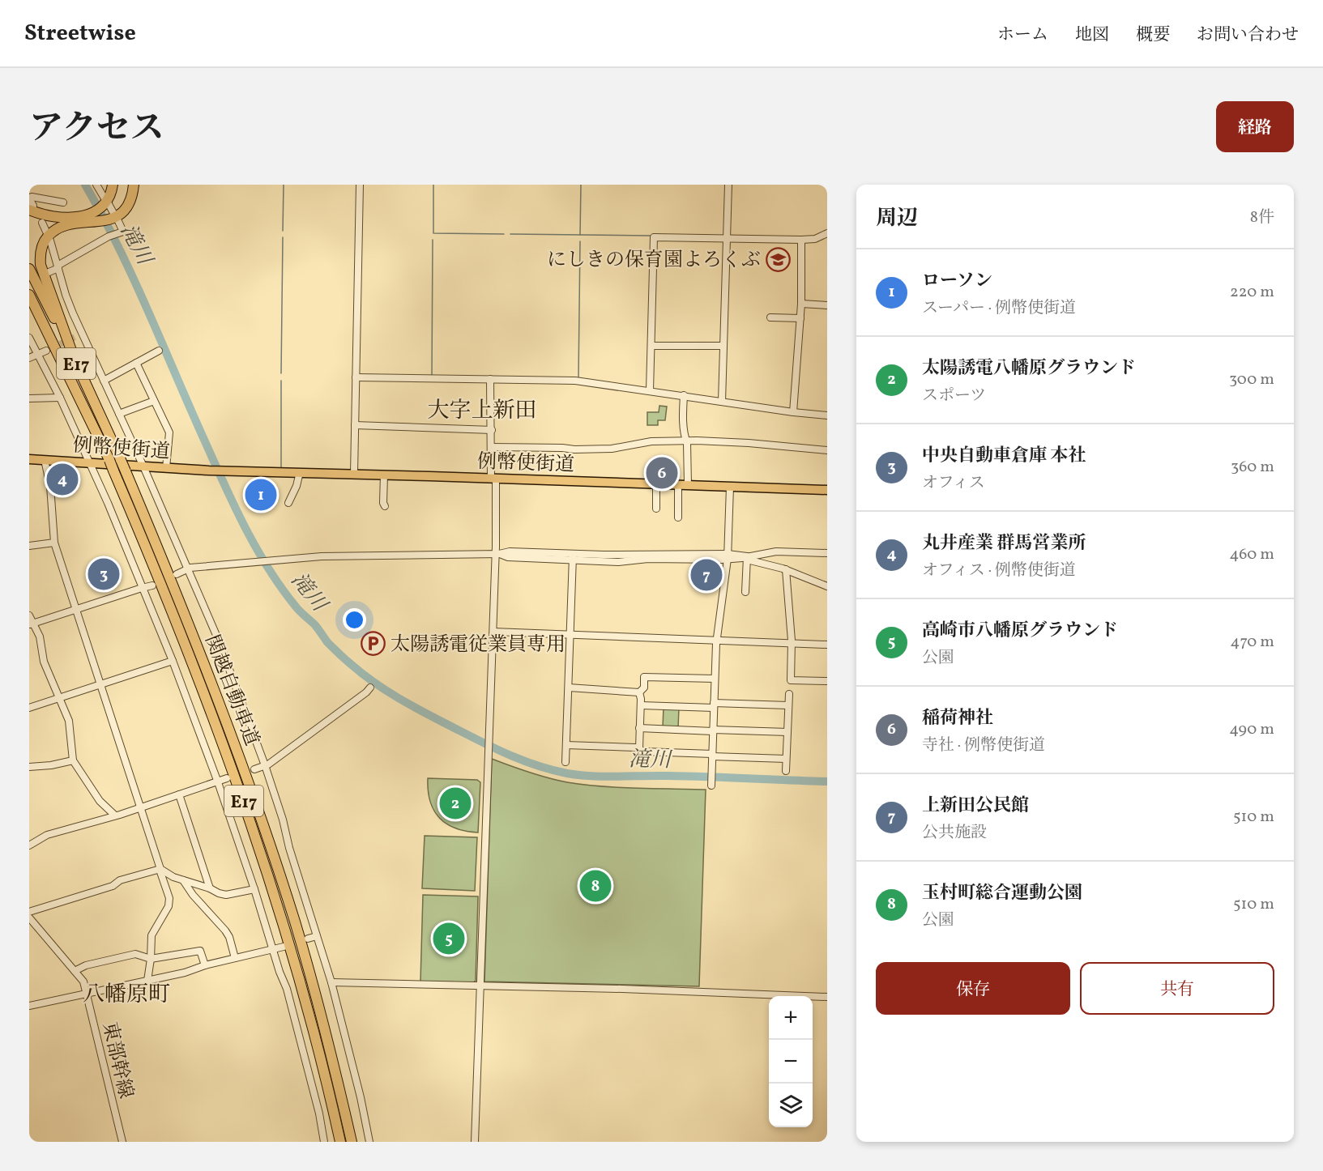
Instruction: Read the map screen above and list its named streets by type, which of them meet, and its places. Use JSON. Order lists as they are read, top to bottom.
{
  "streets": {
    "highway": ["E17", "関越自動車道"],
    "main road": ["例幣使街道"],
    "street": ["東部幹線"]
  },
  "districts": ["大字上新田", "八幡原町"],
  "water": ["滝川"],
  "places": {
    "school or university": ["にしきの保育園よろくぶ"],
    "parking": ["太陽誘電従業員専用"]
  },
  "page": {
    "header": "Streetwise",
    "nav": [
      "ホーム",
      "地図",
      "概要",
      "お問い合わせ"
    ],
    "title": "アクセス",
    "buttons": [
      "経路",
      ["保存", "共有"]
    ],
    "heading": ["周辺", "8件"],
    "list": [
      {
        "mark": "1",
        "name": "ローソン",
        "note": "スーパー · 例幣使街道",
        "value": "220 m"
      },
      {
        "mark": "2",
        "name": "太陽誘電八幡原グラウンド",
        "note": "スポーツ",
        "value": "300 m"
      },
      {
        "mark": "3",
        "name": "中央自動車倉庫 本社",
        "note": "オフィス",
        "value": "360 m"
      },
      {
        "mark": "4",
        "name": "丸井産業 群馬営業所",
        "note": "オフィス · 例幣使街道",
        "value": "460 m"
      },
      {
        "mark": "5",
        "name": "高崎市八幡原グラウンド",
        "note": "公園",
        "value": "470 m"
      },
      {
        "mark": "6",
        "name": "稲荷神社",
        "note": "寺社 · 例幣使街道",
        "value": "490 m"
      },
      {
        "mark": "7",
        "name": "上新田公民館",
        "note": "公共施設",
        "value": "510 m"
      },
      {
        "mark": "8",
        "name": "玉村町総合運動公園",
        "note": "公園",
        "value": "510 m"
      }
    ],
    "pins": [
      "6",
      "4",
      "1",
      "3",
      "7",
      "2",
      "8",
      "5"
    ],
    "map_buttons": ["+", "−"]
  }
}
